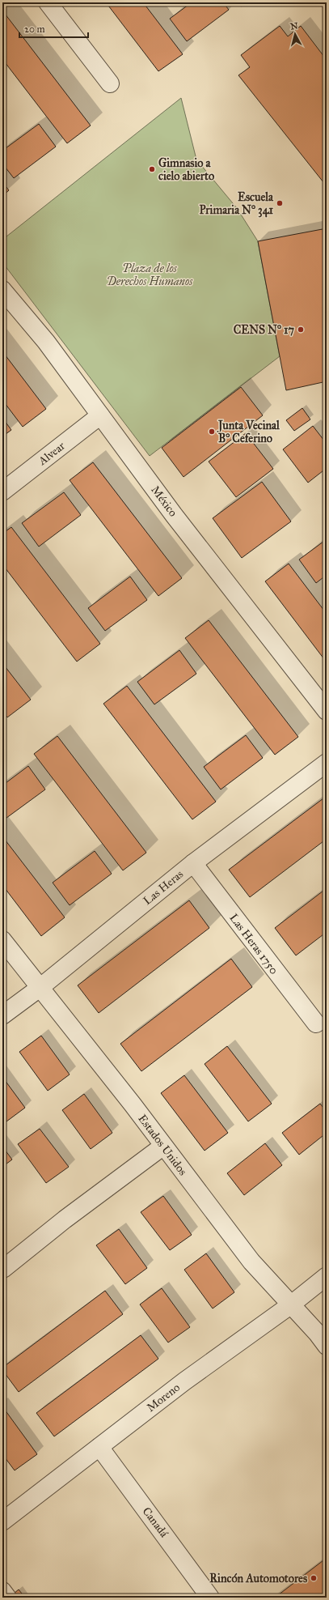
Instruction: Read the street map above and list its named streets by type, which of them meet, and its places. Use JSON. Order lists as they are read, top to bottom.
{
  "streets": {
    "street": [
      "Alvear",
      "México",
      "Las Heras",
      "Las Heras 1750",
      "Estados Unidos",
      "Moreno",
      "Canadá"
    ]
  },
  "crossings": [
    ["Alvear", "México"],
    ["Las Heras", "Las Heras 1750"],
    ["Las Heras", "Estados Unidos"],
    ["Estados Unidos", "Moreno"],
    ["Moreno", "Canadá"]
  ],
  "parks": ["Plaza de los Derechos Humanos"],
  "places": [
    "Gimnasio a cielo abierto",
    "Escuela Primaria N° 341",
    "CENS N° 17",
    "Junta Vecinal B° Ceferino",
    "Rincón Automotores"
  ],
  "scale_bar": "20 m",
  "north": "top"
}
